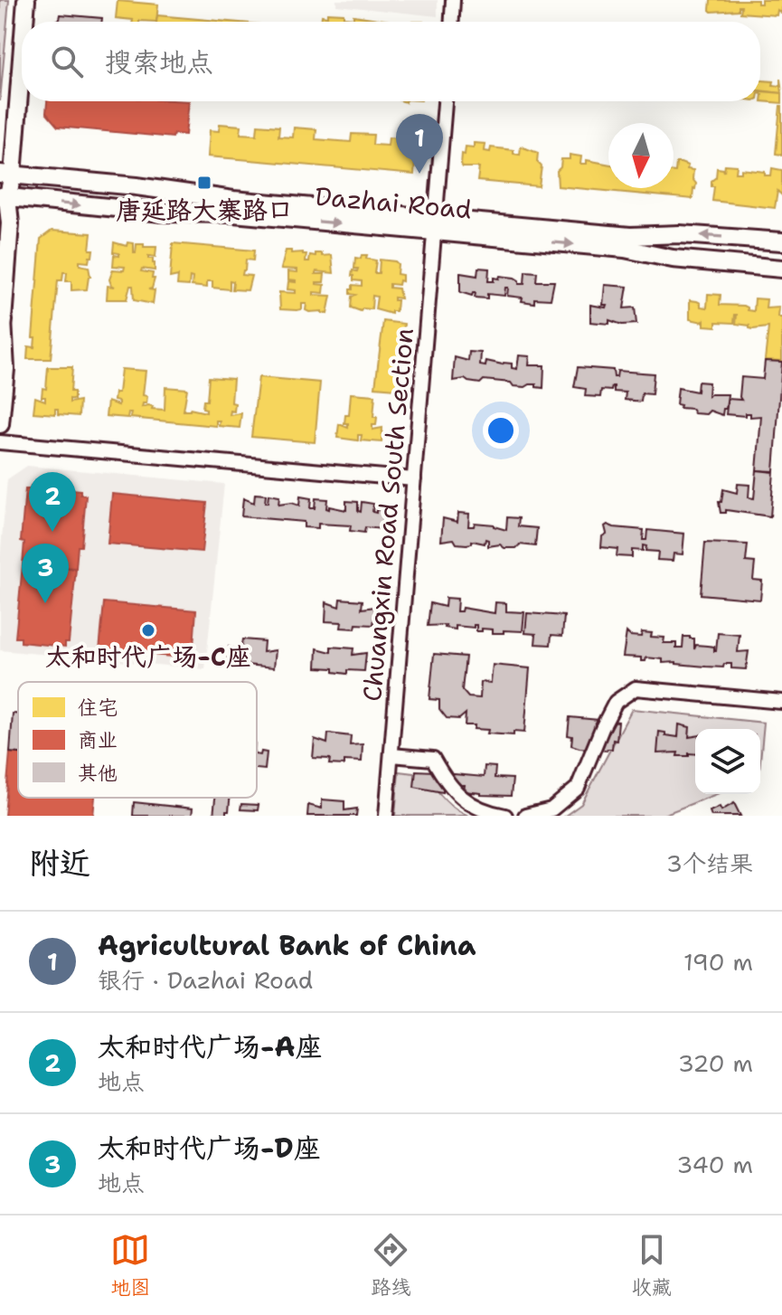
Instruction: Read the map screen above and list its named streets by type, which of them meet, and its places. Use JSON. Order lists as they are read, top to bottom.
{
  "streets": {
    "main road": ["Dazhai Road"],
    "street": ["Chuangxin Road South Section"]
  },
  "crossings": [
    ["Dazhai Road", "Chuangxin Road South Section"]
  ],
  "places": {
    "transit": ["唐延路大寨路口"],
    "other": ["太和时代广场-C座"]
  },
  "legend": ["住宅", "商业", "其他"],
  "north": "bottom",
  "page": {
    "search": "搜索地点",
    "pins": ["1", "2", "3"],
    "heading": ["附近", "3个结果"],
    "list": [
      {
        "mark": "1",
        "name": "Agricultural Bank of China",
        "note": "银行 · Dazhai Road",
        "value": "190 m"
      },
      {
        "mark": "2",
        "name": "太和时代广场-A座",
        "note": "地点",
        "value": "320 m"
      },
      {
        "mark": "3",
        "name": "太和时代广场-D座",
        "note": "地点",
        "value": "340 m"
      }
    ],
    "nav": ["地图", "路线", "收藏"]
  }
}
